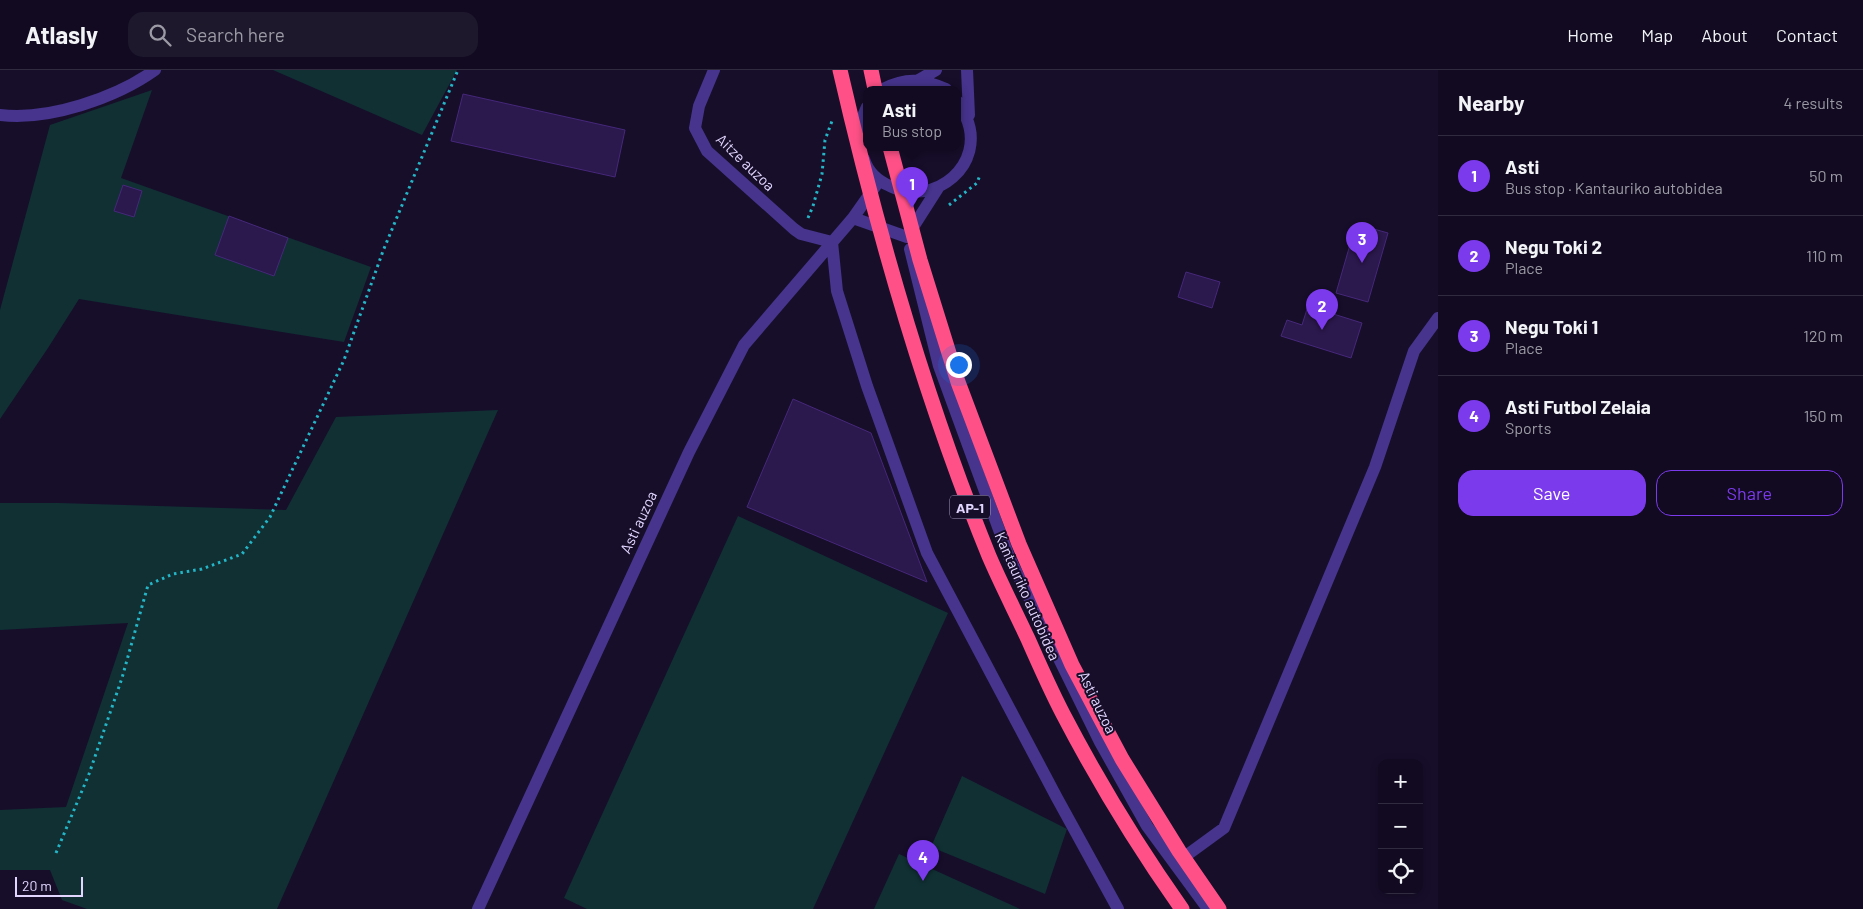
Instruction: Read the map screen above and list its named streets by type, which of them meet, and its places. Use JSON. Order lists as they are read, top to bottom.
{
  "streets": {
    "highway": ["AP-1", "Kantauriko autobidea"],
    "street": ["Aitze auzoa", "Asti auzoa"]
  },
  "crossings": [
    ["Aitze auzoa", "Asti auzoa"]
  ],
  "scale_bar": "20 m",
  "page": {
    "header": "Atlasly",
    "search": "Search here",
    "nav": [
      "Home",
      "Map",
      "About",
      "Contact"
    ],
    "heading": ["Nearby", "4 results"],
    "popup": ["Asti", "Bus stop"],
    "list": [
      {
        "mark": "1",
        "name": "Asti",
        "note": "Bus stop · Kantauriko autobidea",
        "value": "50 m"
      },
      {
        "mark": "2",
        "name": "Negu Toki 2",
        "note": "Place",
        "value": "110 m"
      },
      {
        "mark": "3",
        "name": "Negu Toki 1",
        "note": "Place",
        "value": "120 m"
      },
      {
        "mark": "4",
        "name": "Asti Futbol Zelaia",
        "note": "Sports",
        "value": "150 m"
      }
    ],
    "pins": [
      "1",
      "3",
      "2",
      "4"
    ],
    "buttons": ["Save", "Share"],
    "map_buttons": ["+", "−"],
    "scale": "20 m"
  }
}
